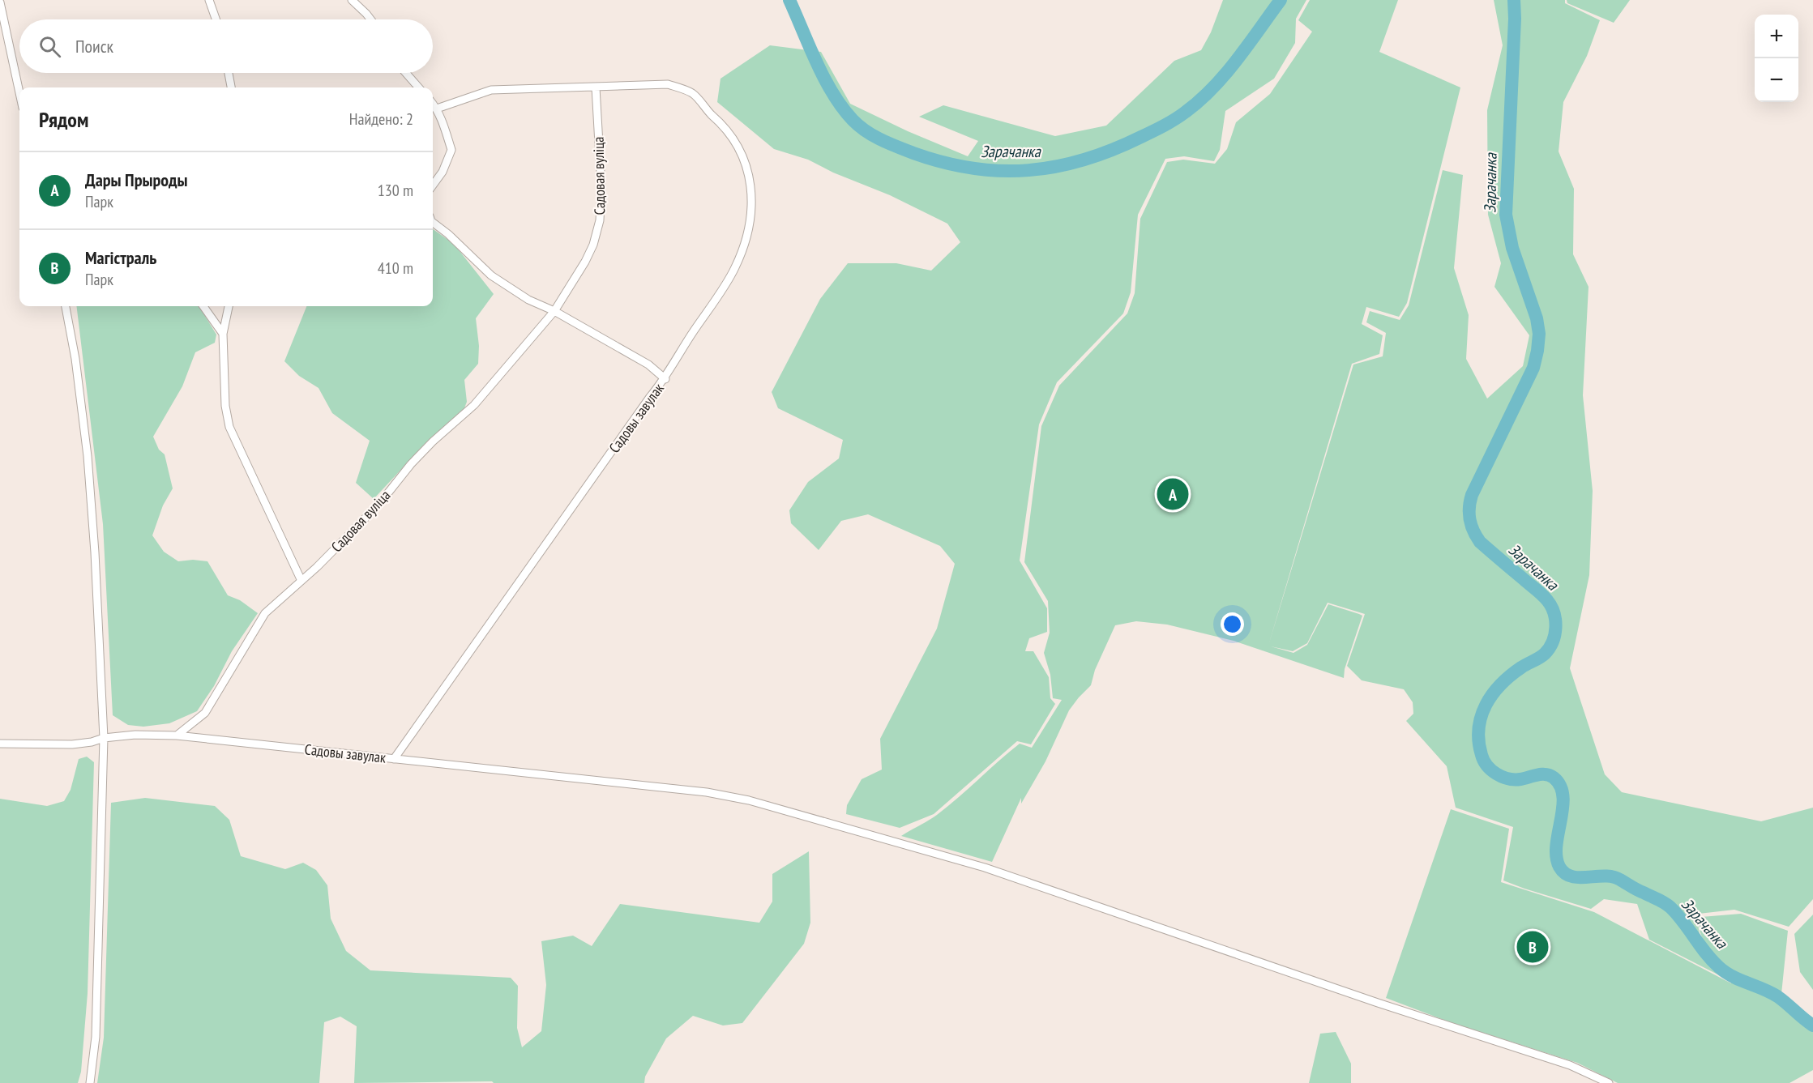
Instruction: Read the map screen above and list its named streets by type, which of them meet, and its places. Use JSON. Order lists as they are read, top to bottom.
{
  "streets": {
    "street": ["Садовая вуліца", "Садовы завулак"]
  },
  "crossings": [
    ["Садовая вуліца", "Садовы завулак"]
  ],
  "water": ["Зарачанка"],
  "page": {
    "map_buttons": ["+", "−"],
    "search": "Поиск",
    "heading": ["Рядом", "Найдено: 2"],
    "list": [
      {
        "mark": "A",
        "name": "Дары Прыроды",
        "note": "Парк",
        "value": "130 m"
      },
      {
        "mark": "B",
        "name": "Магістраль",
        "note": "Парк",
        "value": "410 m"
      }
    ],
    "pins": ["A", "B"]
  }
}
